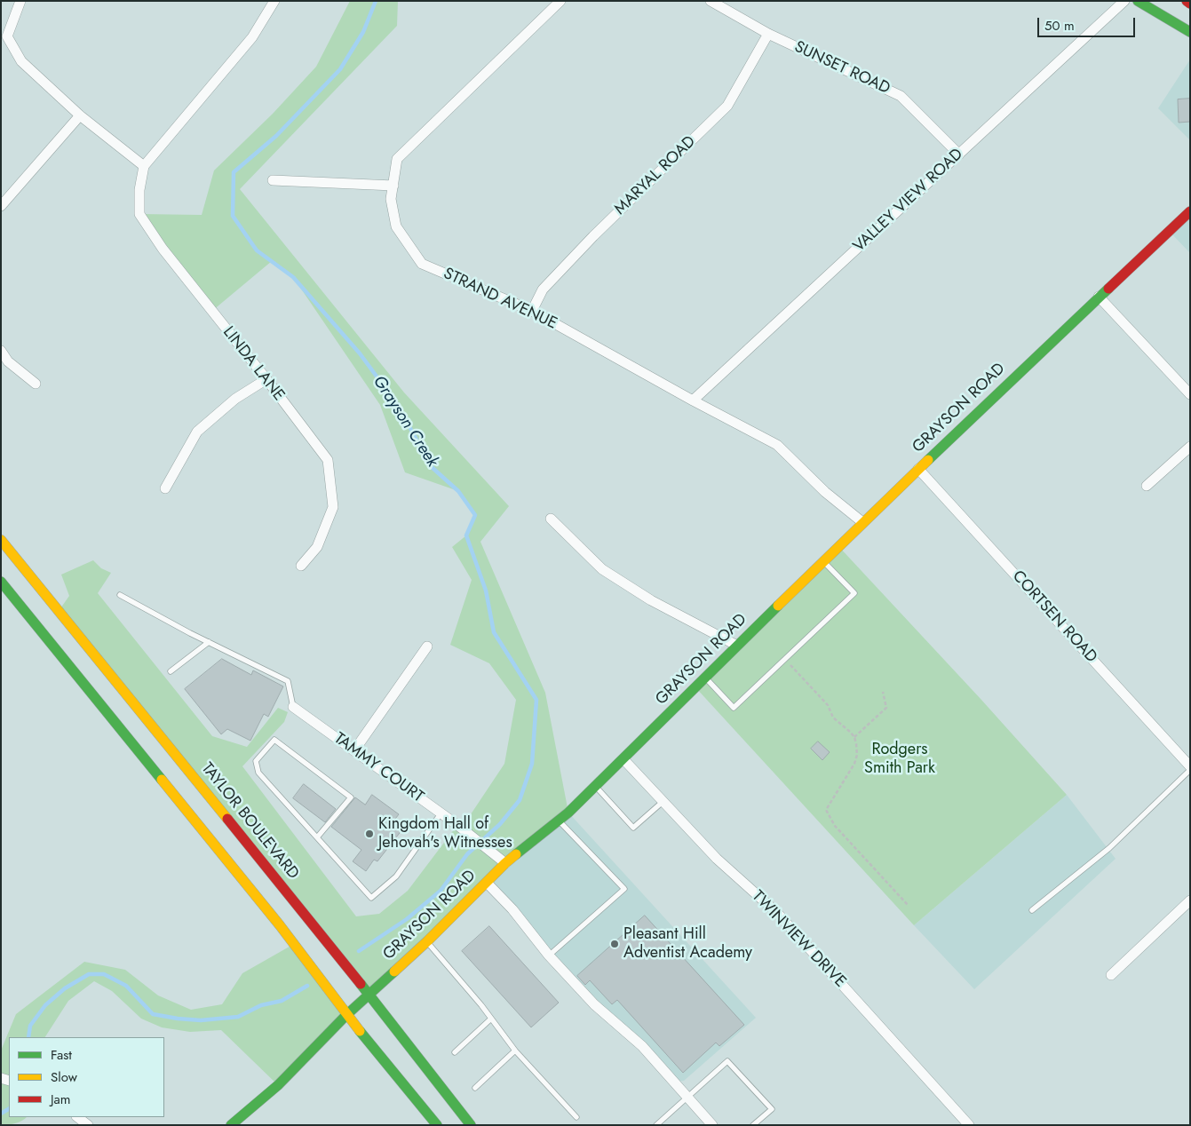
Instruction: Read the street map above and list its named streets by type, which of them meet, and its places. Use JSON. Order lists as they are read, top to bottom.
{
  "streets": {
    "main road": ["GRAYSON ROAD", "TAYLOR BOULEVARD"],
    "street": [
      "SUNSET ROAD",
      "MARYAL ROAD",
      "VALLEY VIEW ROAD",
      "STRAND AVENUE",
      "LINDA LANE",
      "CORTSEN ROAD",
      "TAMMY COURT",
      "TWINVIEW DRIVE"
    ]
  },
  "crossings": [
    ["SUNSET ROAD", "MARYAL ROAD"],
    ["SUNSET ROAD", "VALLEY VIEW ROAD"],
    ["MARYAL ROAD", "STRAND AVENUE"],
    ["VALLEY VIEW ROAD", "STRAND AVENUE"],
    ["STRAND AVENUE", "GRAYSON ROAD"],
    ["GRAYSON ROAD", "CORTSEN ROAD"],
    ["GRAYSON ROAD", "TAMMY COURT"],
    ["GRAYSON ROAD", "TAYLOR BOULEVARD"],
    ["GRAYSON ROAD", "TWINVIEW DRIVE"]
  ],
  "water": ["Grayson Creek"],
  "parks": ["Rodgers Smith Park"],
  "places": ["Kingdom Hall of Jehovah's Witnesses", "Pleasant Hill Adventist Academy"],
  "legend": ["Fast", "Slow", "Jam"],
  "scale_bar": "50 m"
}
